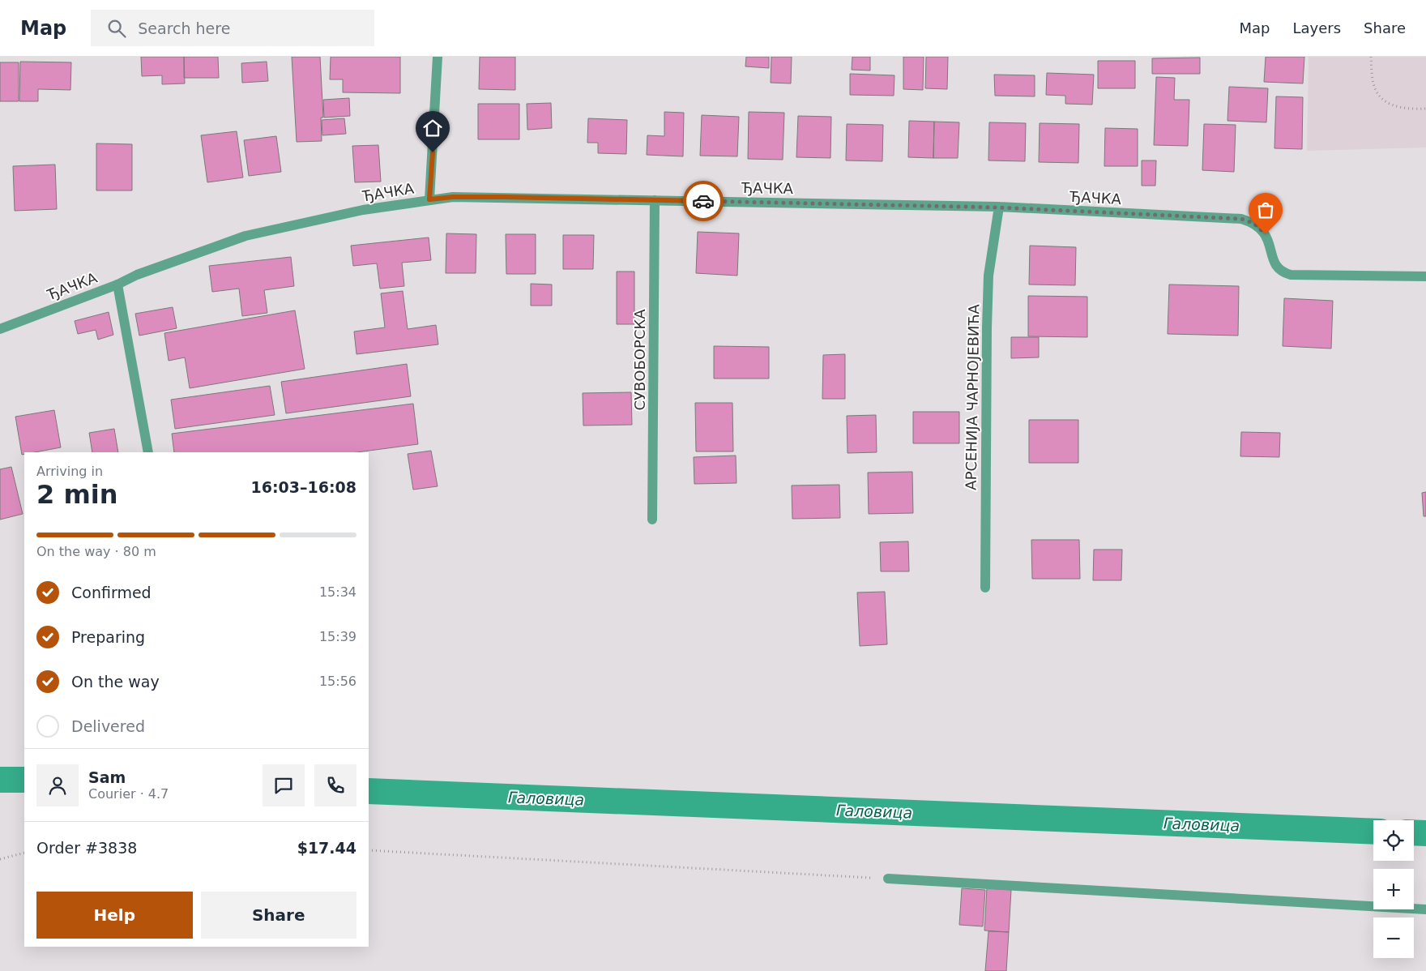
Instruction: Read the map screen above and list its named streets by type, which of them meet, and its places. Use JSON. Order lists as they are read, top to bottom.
{
  "streets": {
    "street": ["ЂАЧКА", "СУВОБОРСКА", "АРСЕНИЈА ЧАРНОЈЕВИЋА"]
  },
  "crossings": [
    ["ЂАЧКА", "СУВОБОРСКА"],
    ["ЂАЧКА", "АРСЕНИЈА ЧАРНОЈЕВИЋА"]
  ],
  "water": ["Галовица"],
  "page": {
    "header": "Map",
    "search": "Search here",
    "nav": ["Map", "Layers", "Share"],
    "heading": ["2 min", "Arriving in", "16:03–16:08"],
    "panel": [
      "Sam",
      "Courier · 4.7",
      "Order #3838",
      "$17.44"
    ],
    "bar": "On the way · 80 m",
    "list": [
      ["Confirmed", "15:34"],
      ["Preparing", "15:39"],
      ["On the way", "15:56"],
      "Delivered"
    ],
    "map_buttons": ["+", "−"],
    "buttons": ["Help", "Share"]
  }
}
